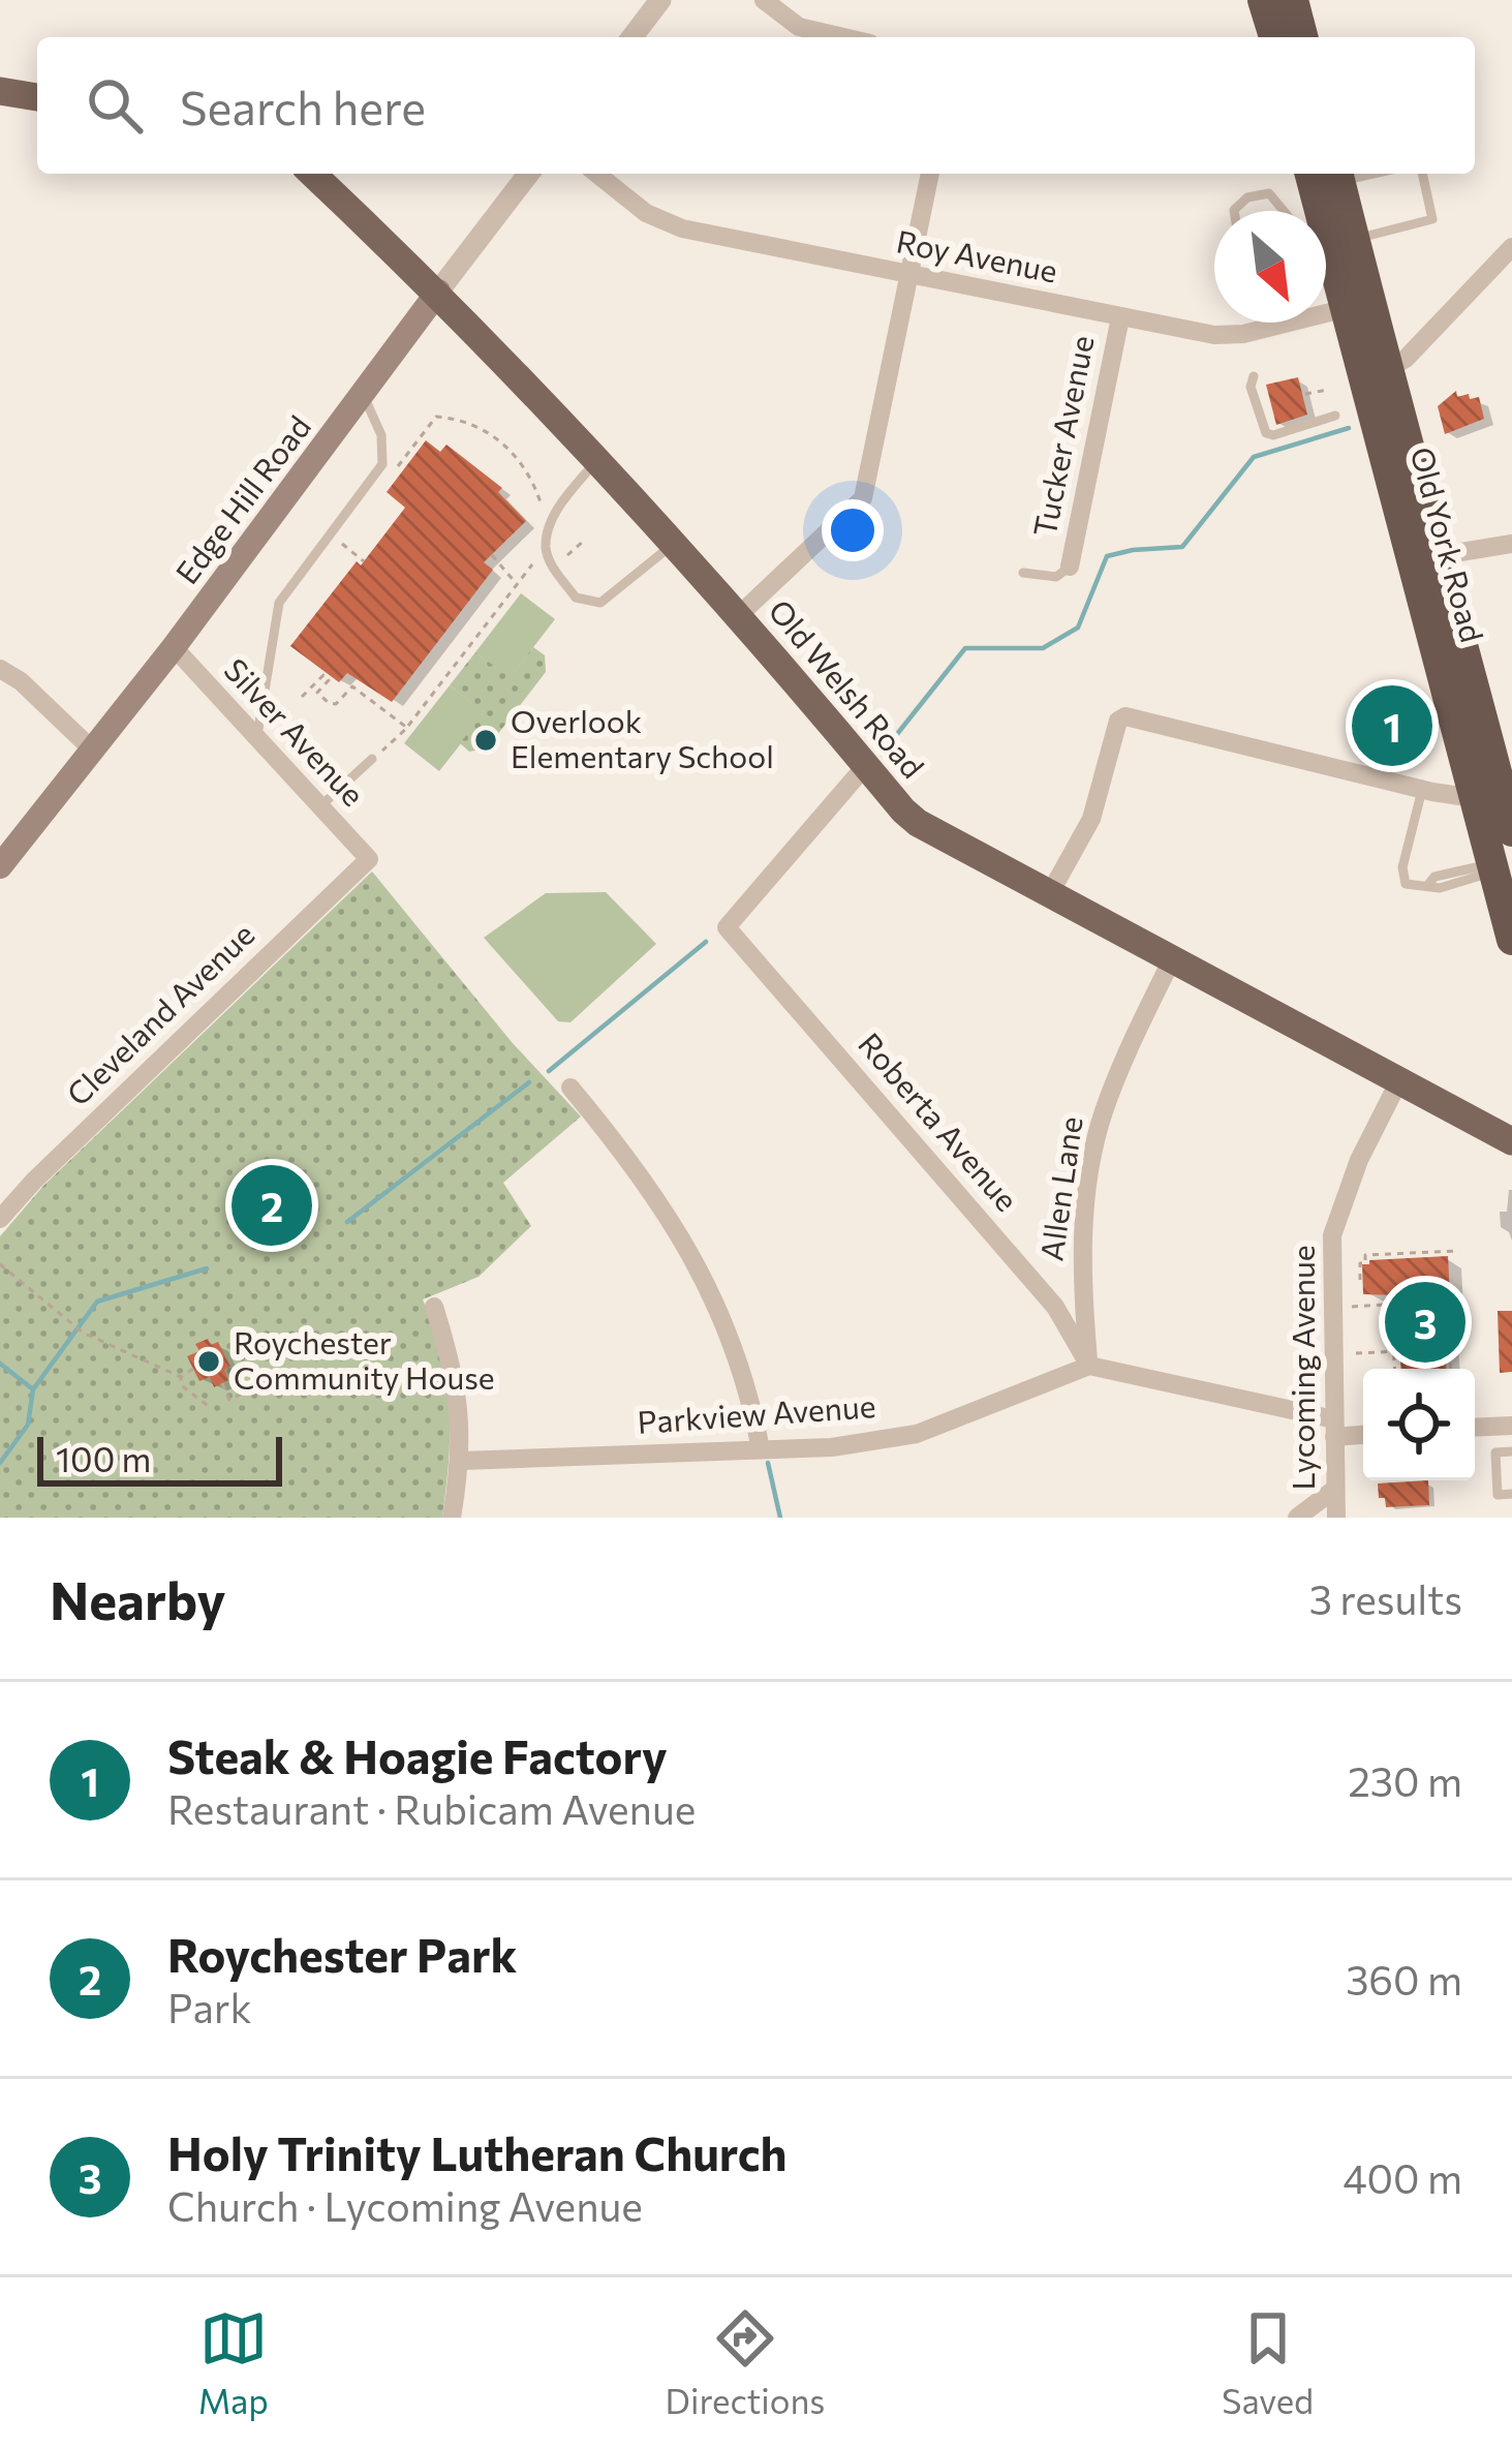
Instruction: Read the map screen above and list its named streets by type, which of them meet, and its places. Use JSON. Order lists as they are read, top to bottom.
{
  "streets": {
    "highway": ["Old York Road"],
    "main road": ["Edge Hill Road", "Old Welsh Road"],
    "street": [
      "Roy Avenue",
      "Tucker Avenue",
      "Silver Avenue",
      "Cleveland Avenue",
      "Roberta Avenue",
      "Allen Lane",
      "Lycoming Avenue",
      "Parkview Avenue"
    ]
  },
  "crossings": [
    ["Roy Avenue", "Tucker Avenue"],
    ["Roy Avenue", "Old York Road"],
    ["Edge Hill Road", "Old Welsh Road"],
    ["Edge Hill Road", "Silver Avenue"],
    ["Old Welsh Road", "Roberta Avenue"],
    ["Old Welsh Road", "Allen Lane"],
    ["Old Welsh Road", "Lycoming Avenue"],
    ["Silver Avenue", "Cleveland Avenue"],
    ["Roberta Avenue", "Allen Lane"],
    ["Roberta Avenue", "Parkview Avenue"],
    ["Allen Lane", "Parkview Avenue"]
  ],
  "places": ["Overlook Elementary School", "Roychester Community House"],
  "scale_bar": "100 m",
  "north": "bottom right",
  "page": {
    "search": "Search here",
    "pins": ["1", "2", "3"],
    "scale": "100 m",
    "heading": ["Nearby", "3 results"],
    "list": [
      {
        "mark": "1",
        "name": "Steak & Hoagie Factory",
        "note": "Restaurant · Rubicam Avenue",
        "value": "230 m"
      },
      {
        "mark": "2",
        "name": "Roychester Park",
        "note": "Park",
        "value": "360 m"
      },
      {
        "mark": "3",
        "name": "Holy Trinity Lutheran Church",
        "note": "Church · Lycoming Avenue",
        "value": "400 m"
      }
    ],
    "nav": ["Map", "Directions", "Saved"]
  }
}
